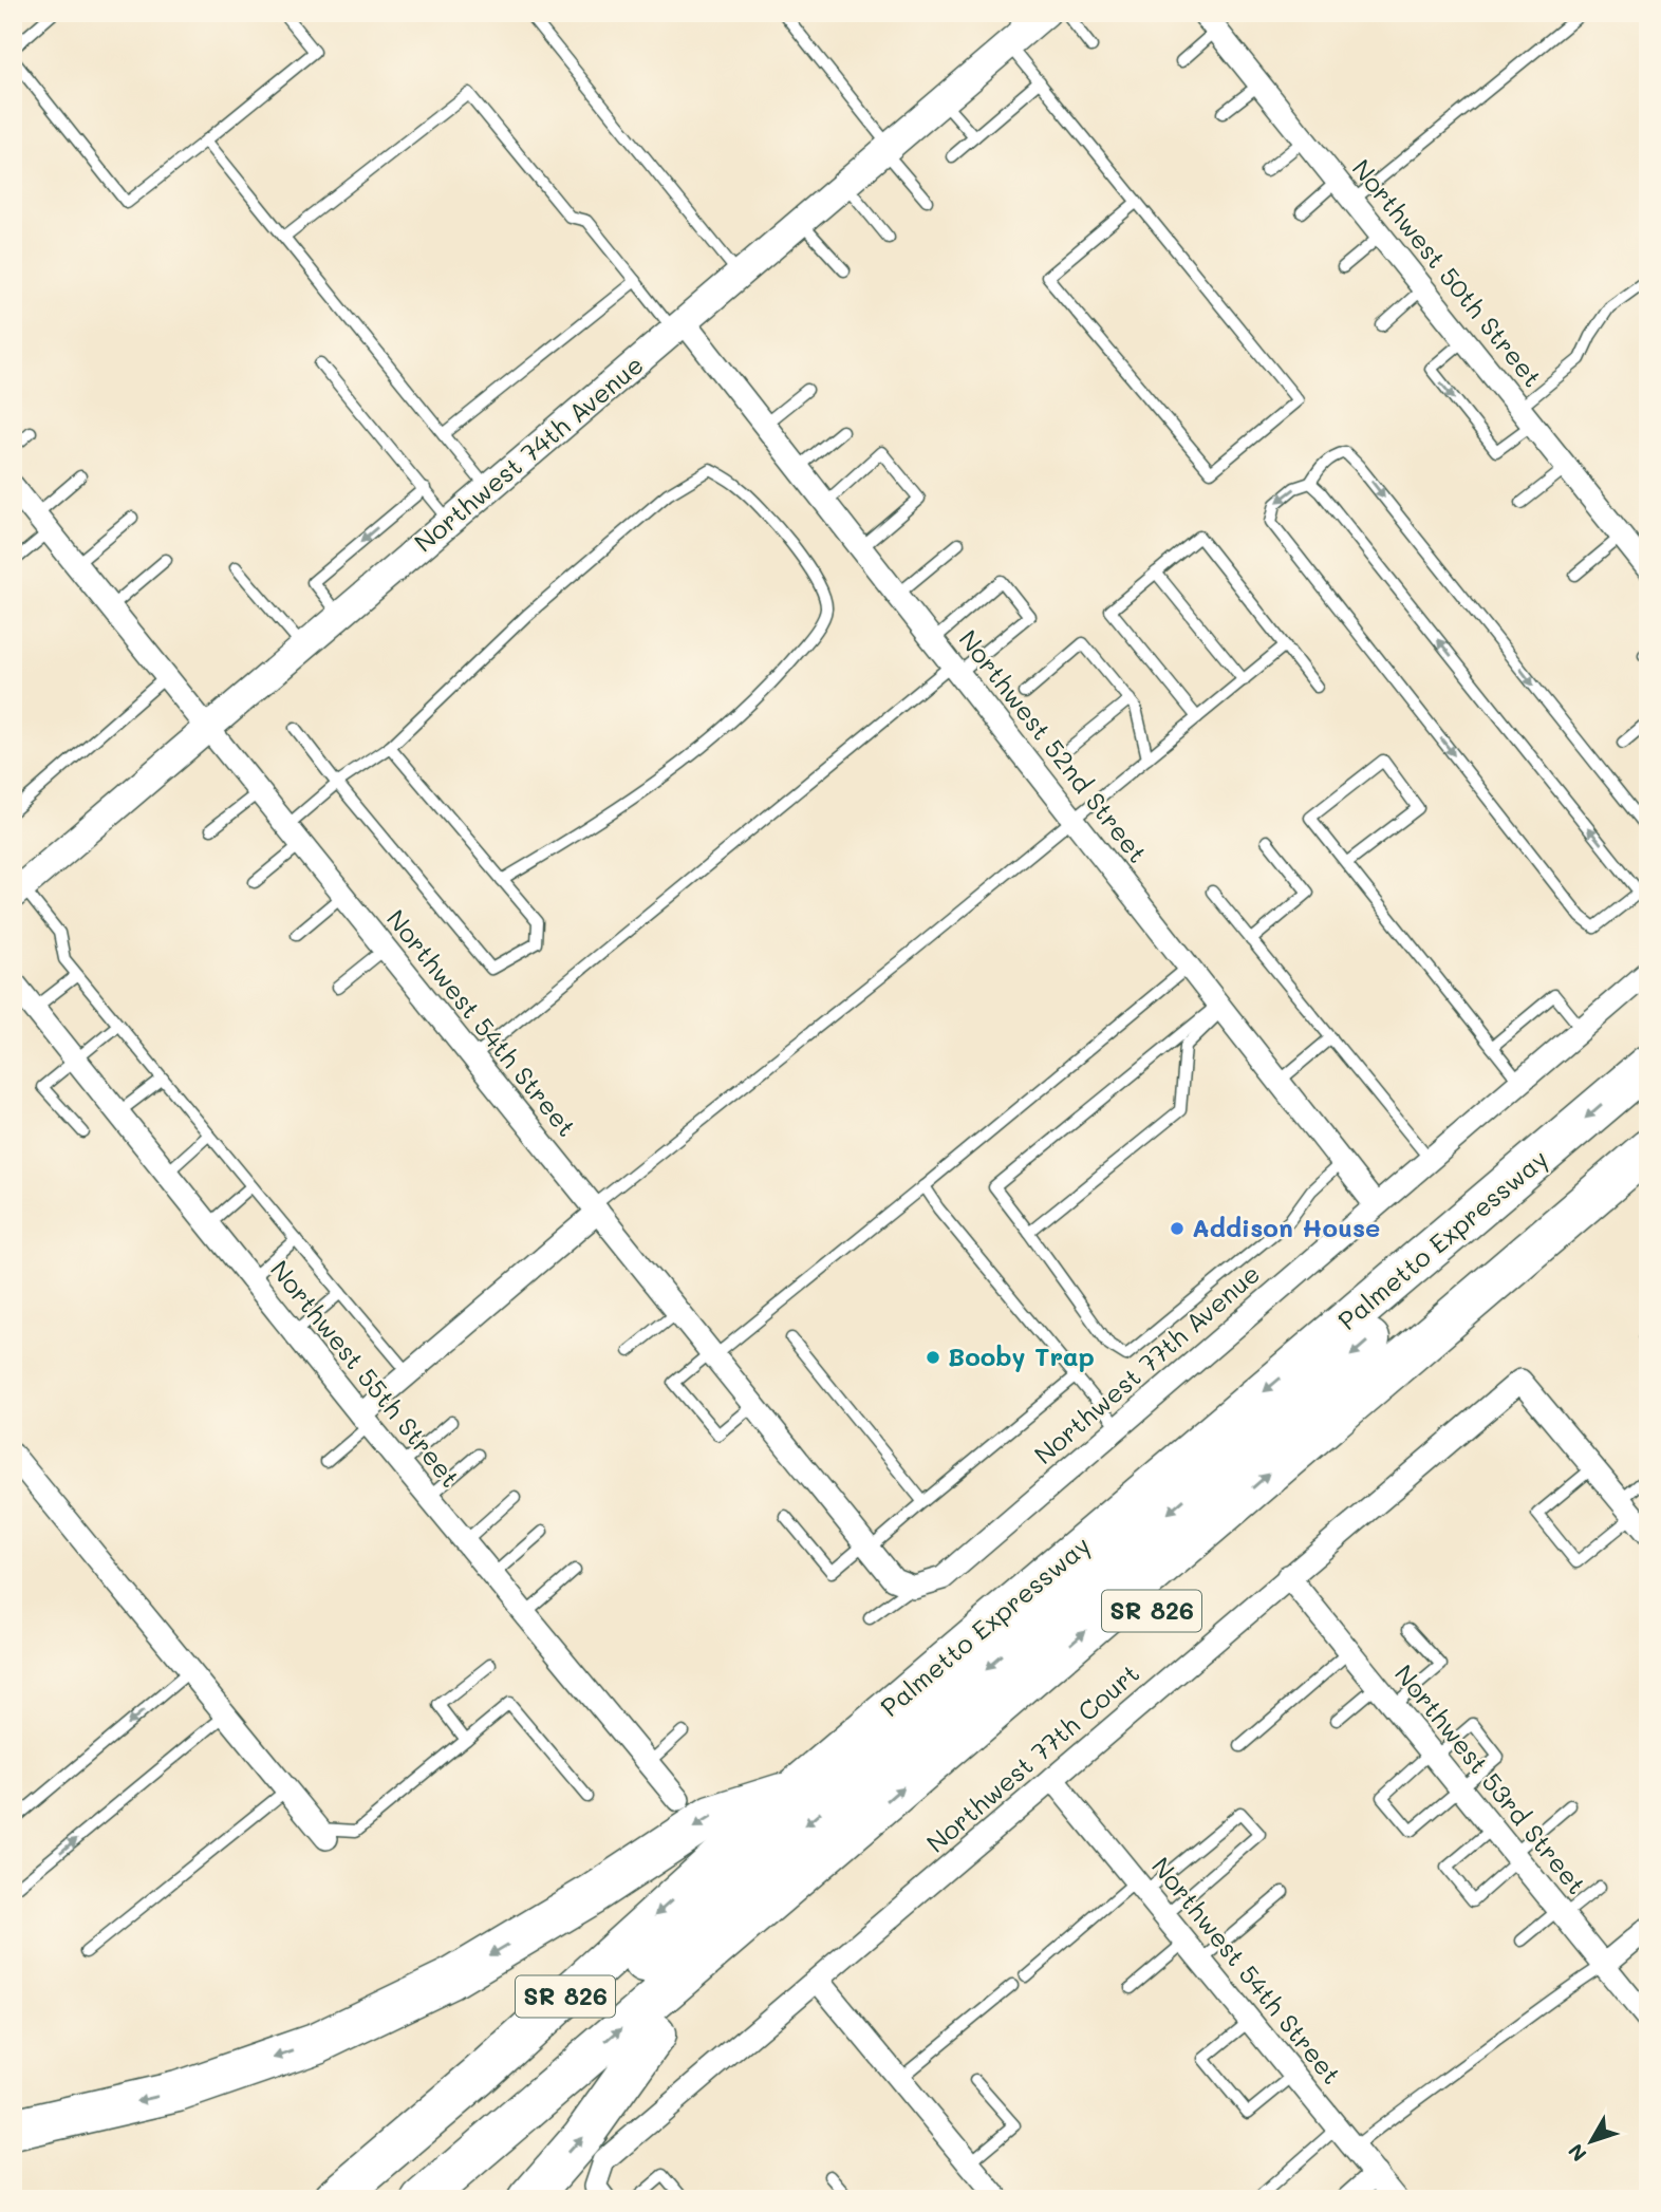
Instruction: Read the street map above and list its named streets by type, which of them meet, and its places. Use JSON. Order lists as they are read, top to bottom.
{
  "streets": {
    "highway": ["Palmetto Expressway", "SR 826"],
    "street": [
      "Northwest 50th Street",
      "Northwest 74th Avenue",
      "Northwest 52nd Street",
      "Northwest 54th Street",
      "Northwest 77th Avenue",
      "Northwest 55th Street",
      "Northwest 77th Court",
      "Northwest 53rd Street"
    ]
  },
  "crossings": [
    ["Northwest 74th Avenue", "Northwest 52nd Street"],
    ["Northwest 74th Avenue", "Northwest 54th Street"],
    ["Northwest 52nd Street", "Northwest 77th Avenue"],
    ["Northwest 54th Street", "Northwest 77th Avenue"],
    ["Northwest 54th Street", "Northwest 77th Court"],
    ["Northwest 77th Court", "Northwest 53rd Street"]
  ],
  "places": ["Addison House", "Booby Trap"],
  "north": "bottom left"
}
